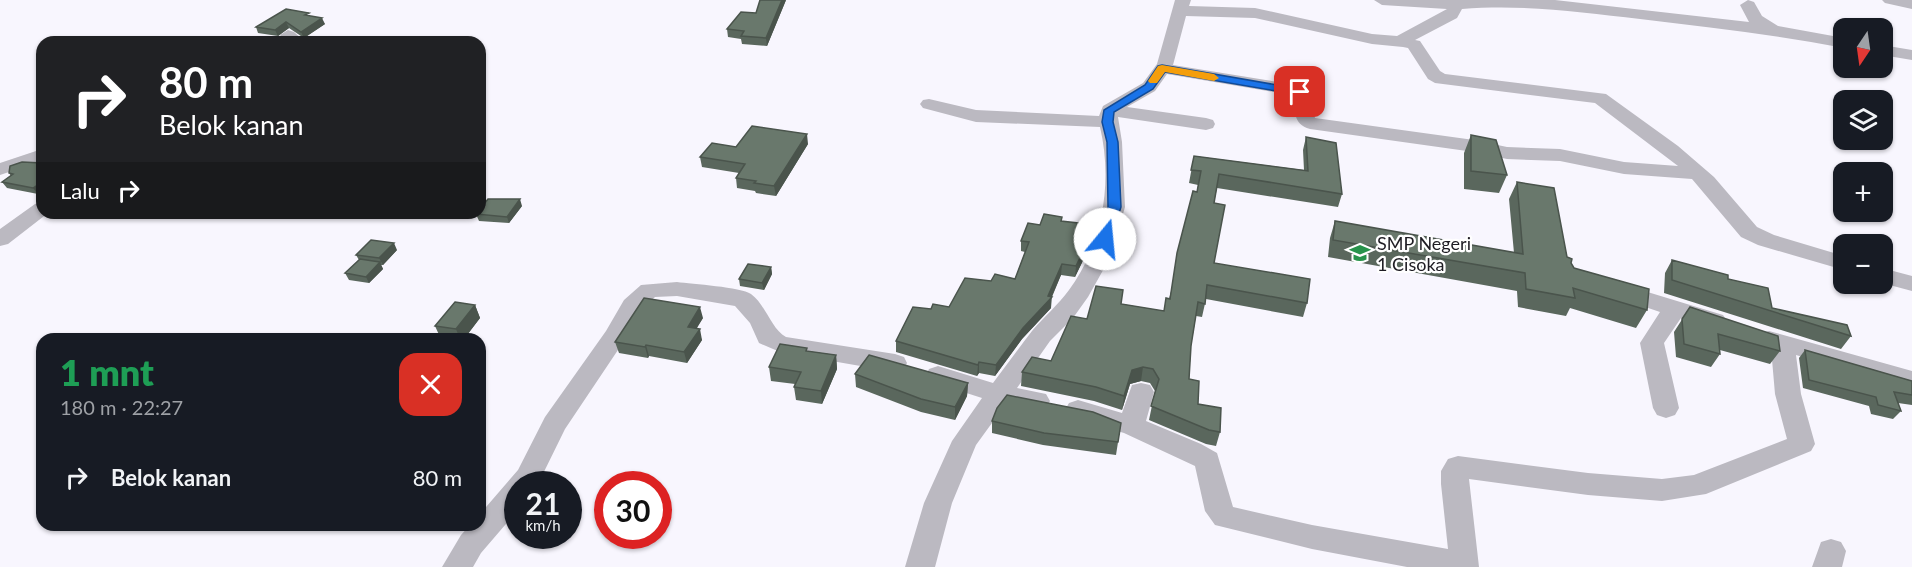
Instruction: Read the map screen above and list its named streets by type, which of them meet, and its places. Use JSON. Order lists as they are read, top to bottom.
{
  "places": {
    "school or university": ["SMP Negeri 1 Cisoka"]
  },
  "north": "bottom",
  "page": {
    "map_buttons": ["+", "−"],
    "turn": ["80 m", "Belok kanan"],
    "then": "Lalu",
    "heading": ["1 mnt", "180 m · 22:27"],
    "list": [
      {
        "name": "Belok kanan",
        "value": "80 m"
      }
    ],
    "speed": "21 km/h",
    "limit": "30"
  }
}
